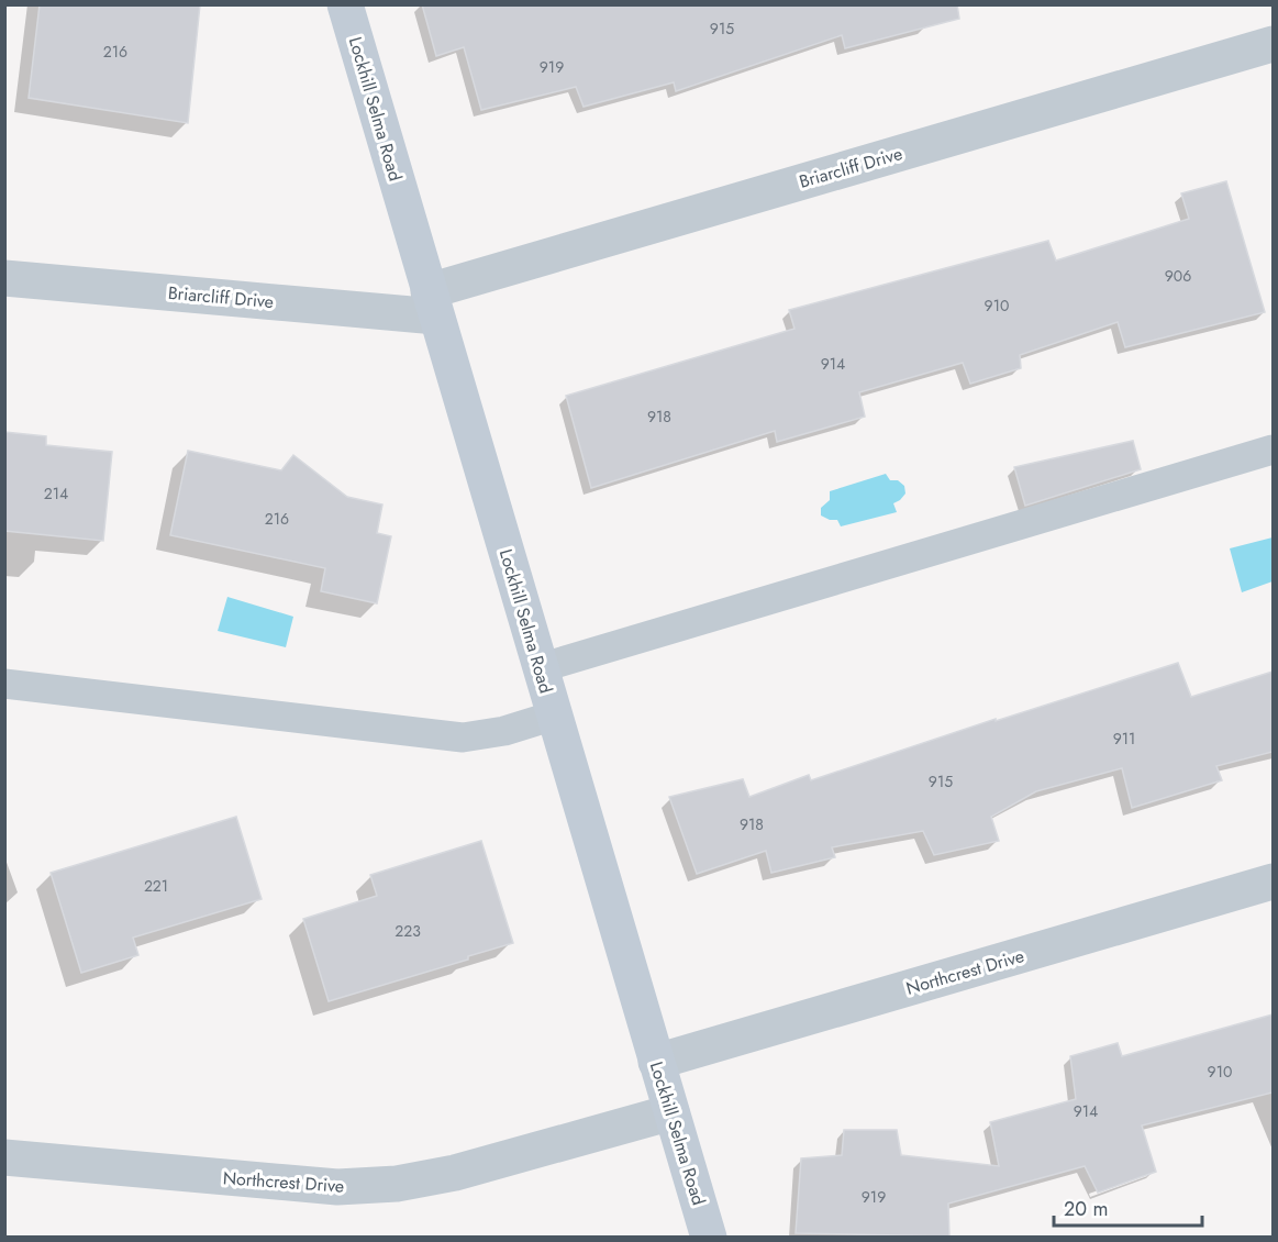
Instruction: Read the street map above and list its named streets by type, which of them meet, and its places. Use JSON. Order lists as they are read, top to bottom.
{
  "streets": {
    "main road": ["Lockhill Selma Road"],
    "street": ["Briarcliff Drive", "Northcrest Drive"]
  },
  "crossings": [
    ["Lockhill Selma Road", "Briarcliff Drive"],
    ["Lockhill Selma Road", "Northcrest Drive"]
  ],
  "house_numbers": [
    "915",
    "216",
    "919",
    "906",
    "910",
    "914",
    "918",
    "214",
    "216",
    "911",
    "915",
    "918",
    "221",
    "223",
    "910",
    "914",
    "919"
  ],
  "scale_bar": "20 m"
}
